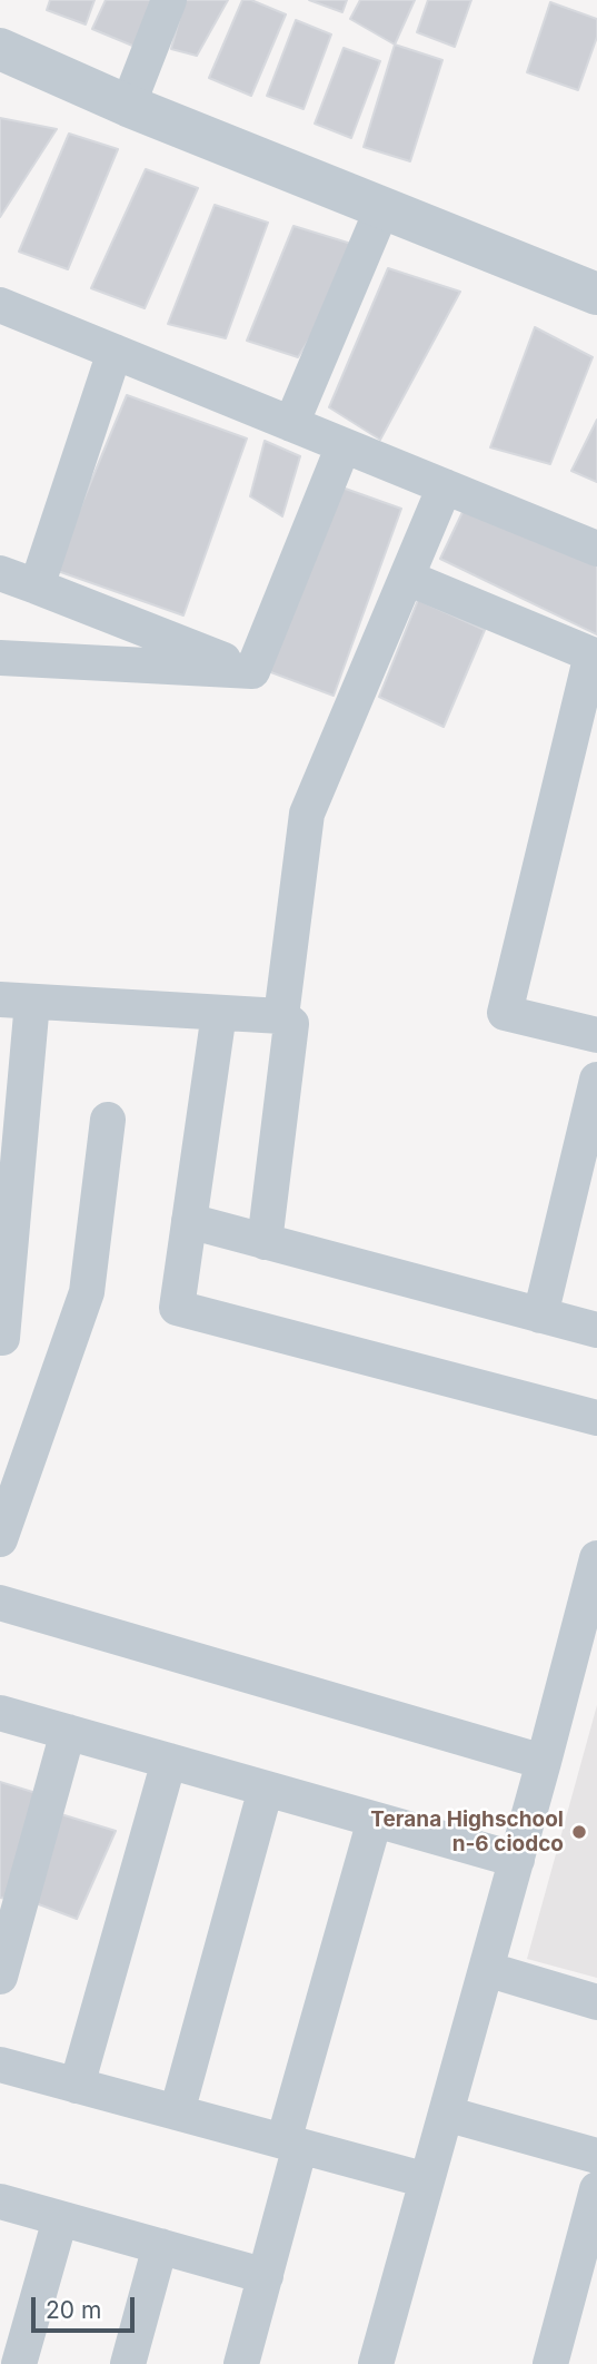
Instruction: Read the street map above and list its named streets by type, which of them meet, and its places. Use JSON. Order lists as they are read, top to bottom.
{
  "places": ["Terana Highschool n-6 ciodco"],
  "scale_bar": "20 m"
}
